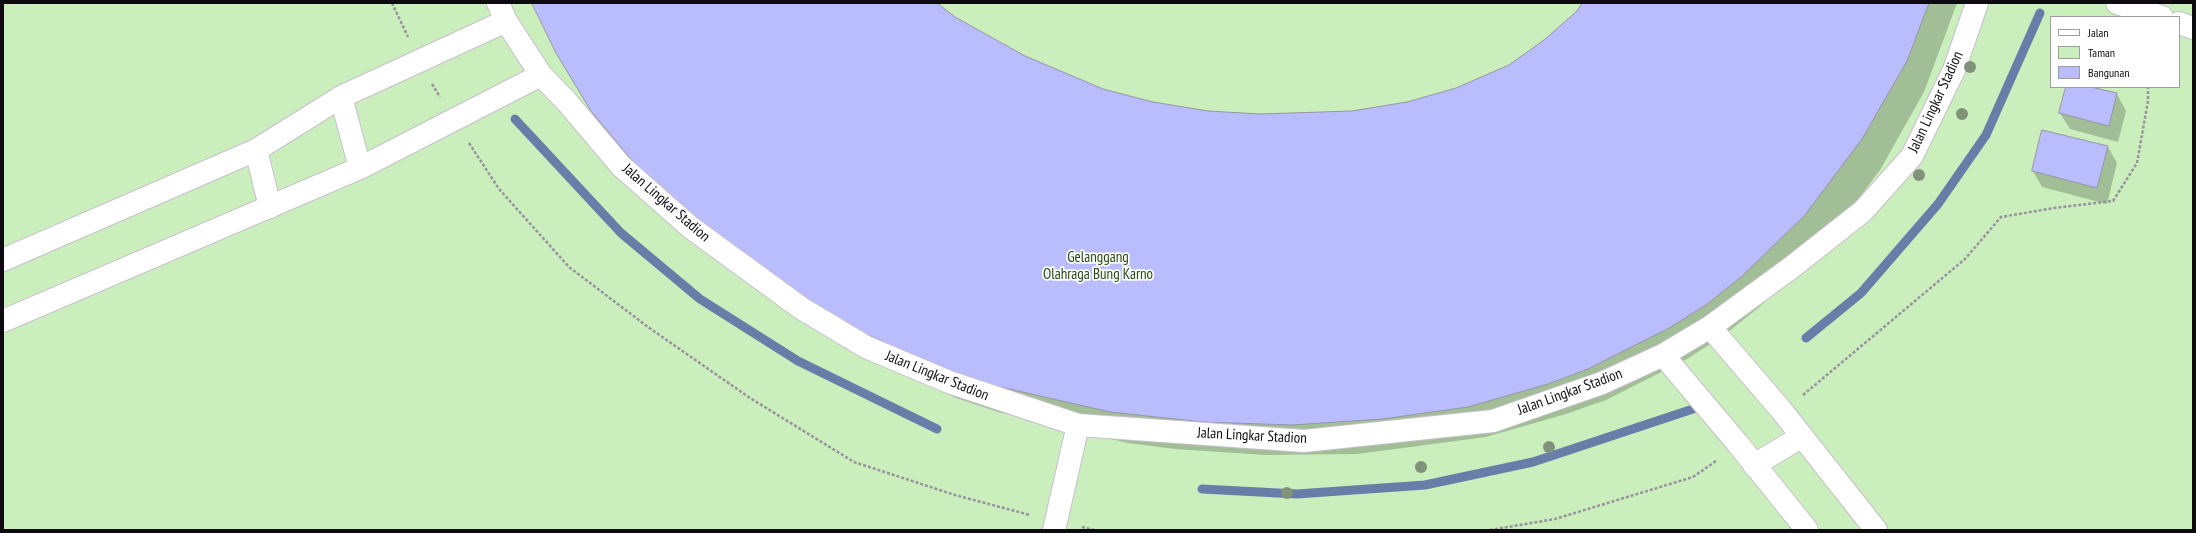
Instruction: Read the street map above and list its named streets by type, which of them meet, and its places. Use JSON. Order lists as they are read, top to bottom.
{
  "streets": {
    "street": ["Jalan Lingkar Stadion"]
  },
  "parks": ["Gelanggang Olahraga Bung Karno"],
  "legend": ["Jalan", "Taman", "Bangunan"]
}
